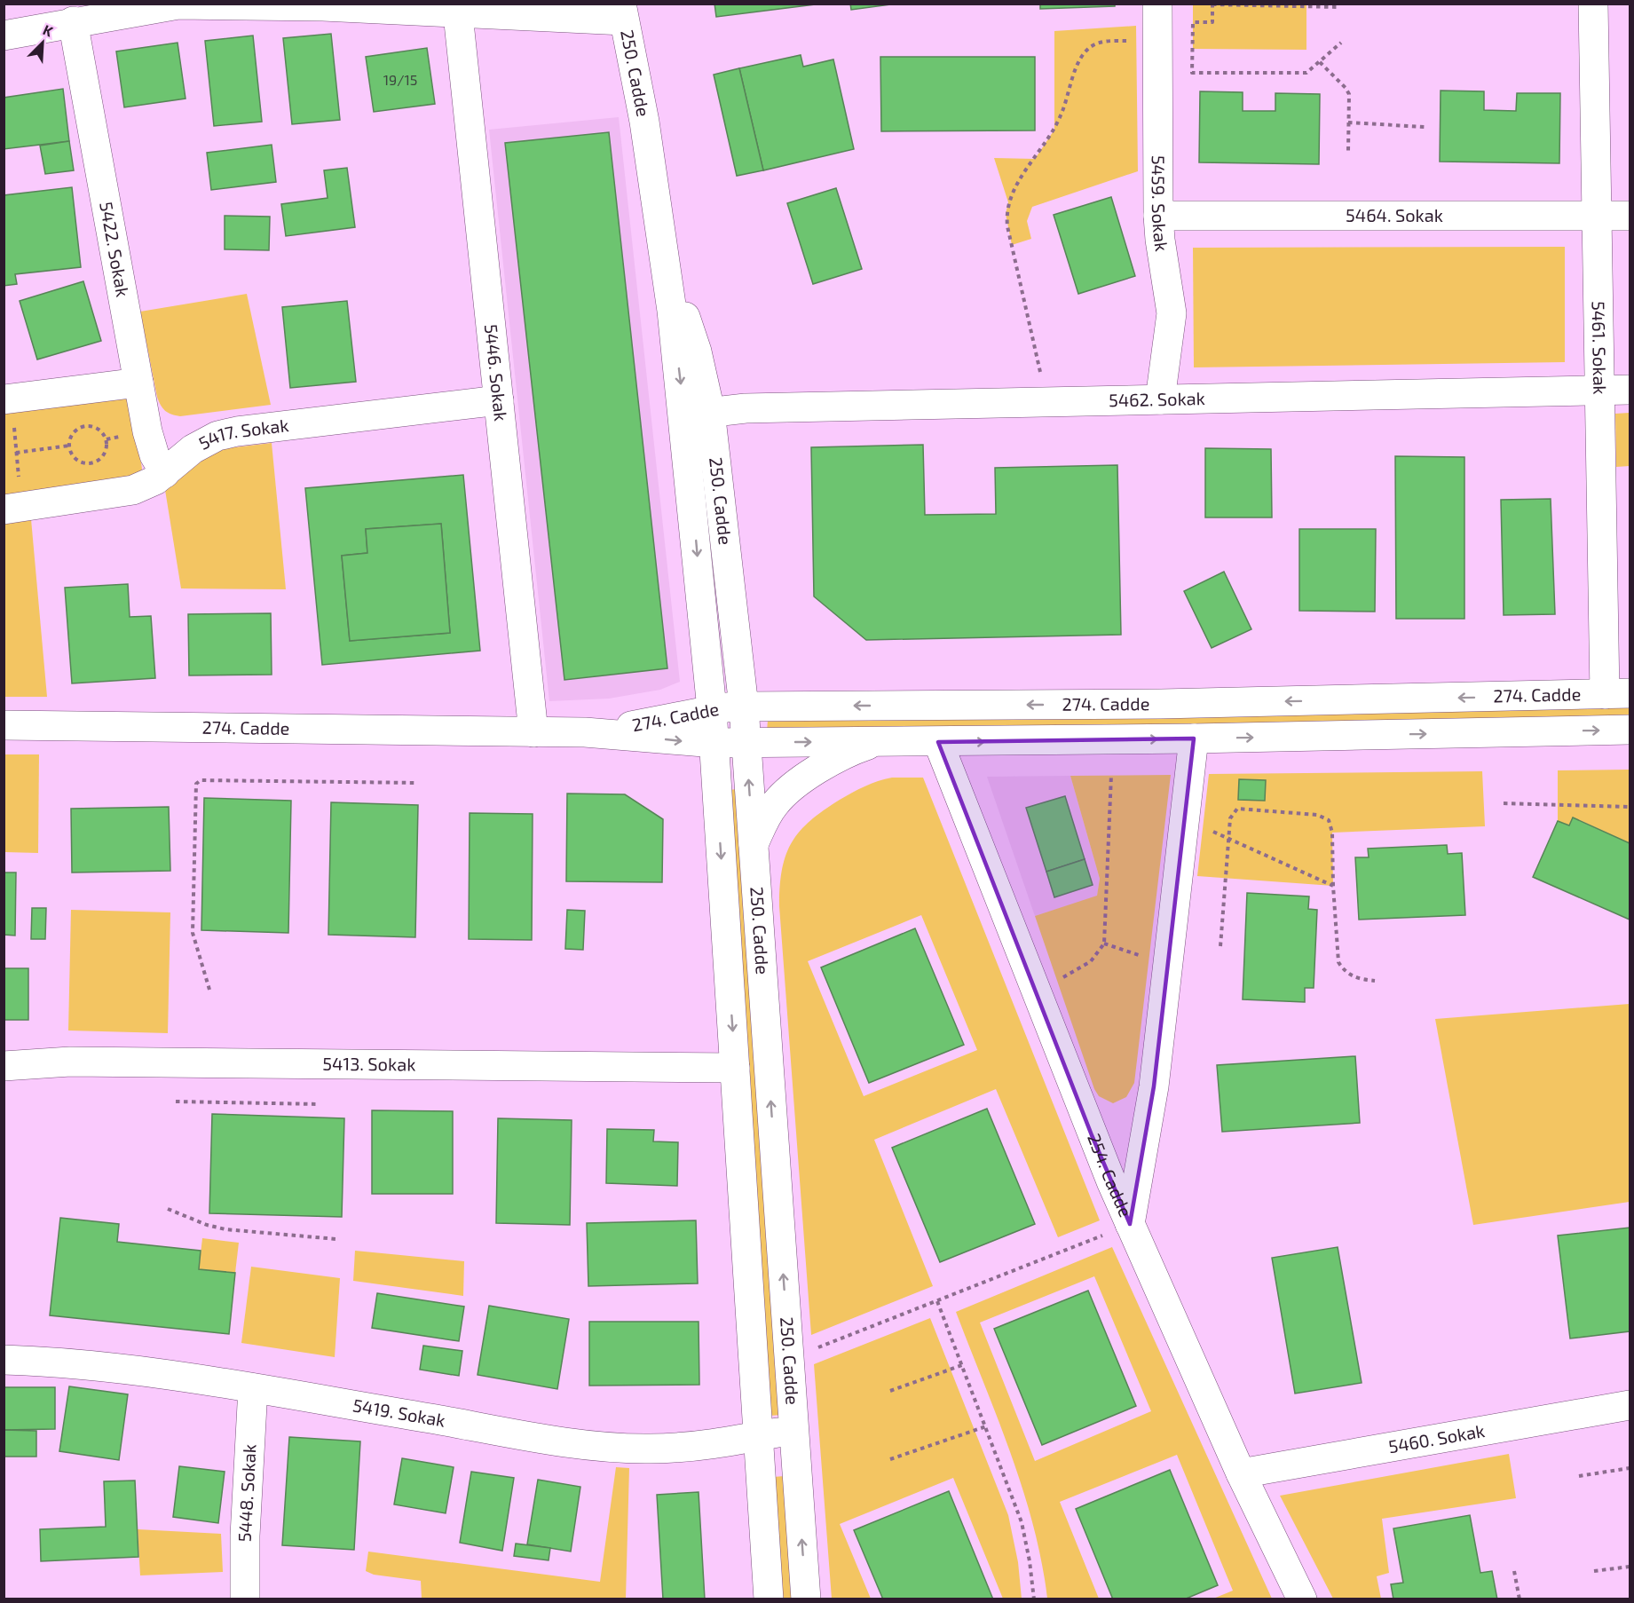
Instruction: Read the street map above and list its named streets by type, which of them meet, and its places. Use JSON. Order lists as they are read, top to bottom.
{
  "streets": {
    "street": [
      "250. Cadde",
      "5459. Sokak",
      "5464. Sokak",
      "5422. Sokak",
      "5461. Sokak",
      "5446. Sokak",
      "5462. Sokak",
      "5417. Sokak",
      "274. Cadde",
      "5413. Sokak",
      "254. Cadde",
      "5419. Sokak",
      "5460. Sokak",
      "5448. Sokak"
    ]
  },
  "crossings": [
    ["250. Cadde", "5462. Sokak"],
    ["250. Cadde", "274. Cadde"],
    ["250. Cadde", "5413. Sokak"],
    ["250. Cadde", "5419. Sokak"],
    ["5459. Sokak", "5464. Sokak"],
    ["5459. Sokak", "5462. Sokak"],
    ["5464. Sokak", "5461. Sokak"],
    ["5422. Sokak", "5417. Sokak"],
    ["5461. Sokak", "5462. Sokak"],
    ["5461. Sokak", "274. Cadde"],
    ["5446. Sokak", "5417. Sokak"],
    ["5446. Sokak", "274. Cadde"],
    ["274. Cadde", "254. Cadde"],
    ["254. Cadde", "5460. Sokak"],
    ["5419. Sokak", "5448. Sokak"]
  ],
  "house_numbers": ["19/15"],
  "north": "top right"
}
